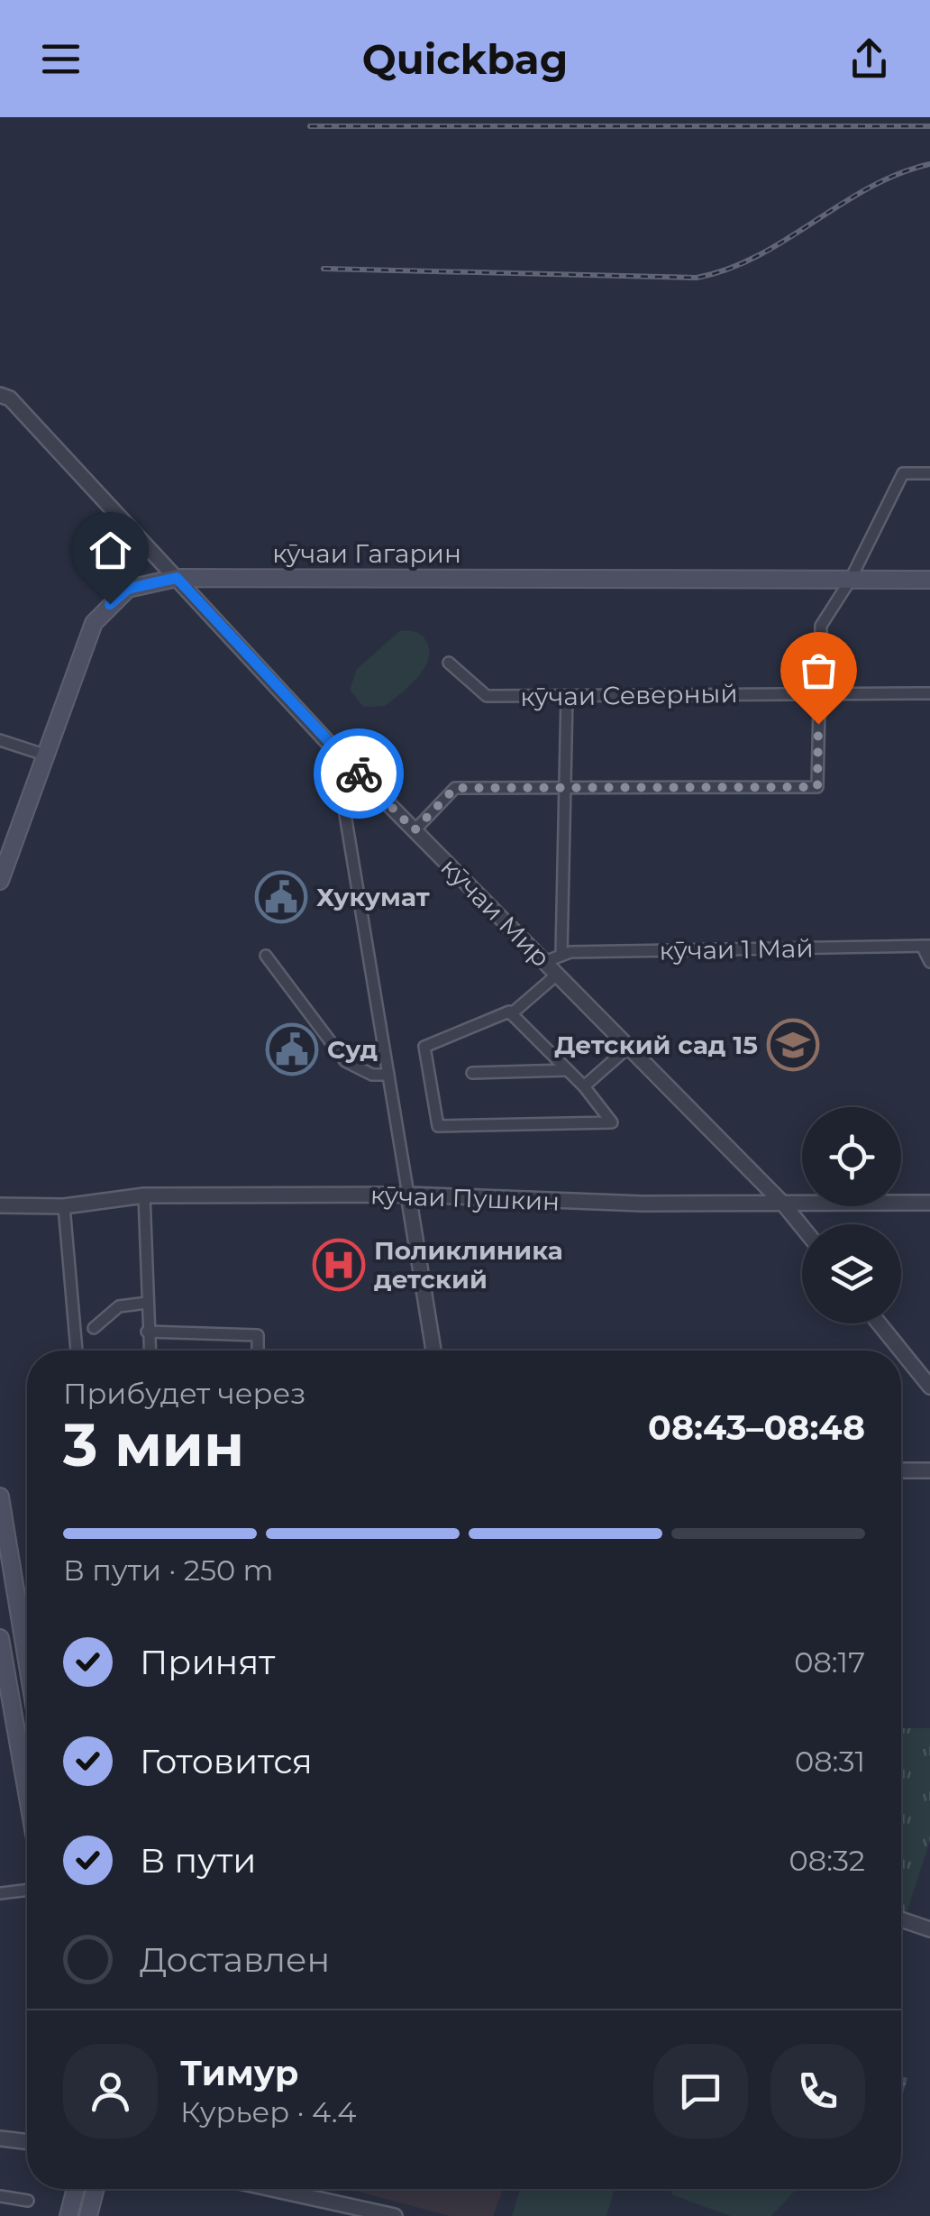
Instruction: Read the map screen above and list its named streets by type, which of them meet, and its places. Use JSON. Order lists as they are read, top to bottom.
{
  "streets": {
    "main road": ["кӯчаи Гагарин"],
    "street": [
      "кӯчаи Северный",
      "кӯчаи Мир",
      "кӯчаи 1 Май",
      "кӯчаи Пушкин"
    ]
  },
  "crossings": [
    ["кӯчаи Гагарин", "кӯчаи Мир"],
    ["кӯчаи Мир", "кӯчаи 1 Май"],
    ["кӯчаи Мир", "кӯчаи Пушкин"]
  ],
  "places": {
    "public building": ["Хукумат", "Суд"],
    "school or university": ["Детский сад 15"],
    "hospital": ["Поликлиника детский"]
  },
  "page": {
    "header": "Quickbag",
    "heading": ["3 мин", "Прибудет через", "08:43–08:48"],
    "panel": ["Тимур", "Курьер · 4.4"],
    "bar": "В пути · 250 m",
    "list": [
      ["Принят", "08:17"],
      ["Готовится", "08:31"],
      ["В пути", "08:32"],
      "Доставлен"
    ]
  }
}
